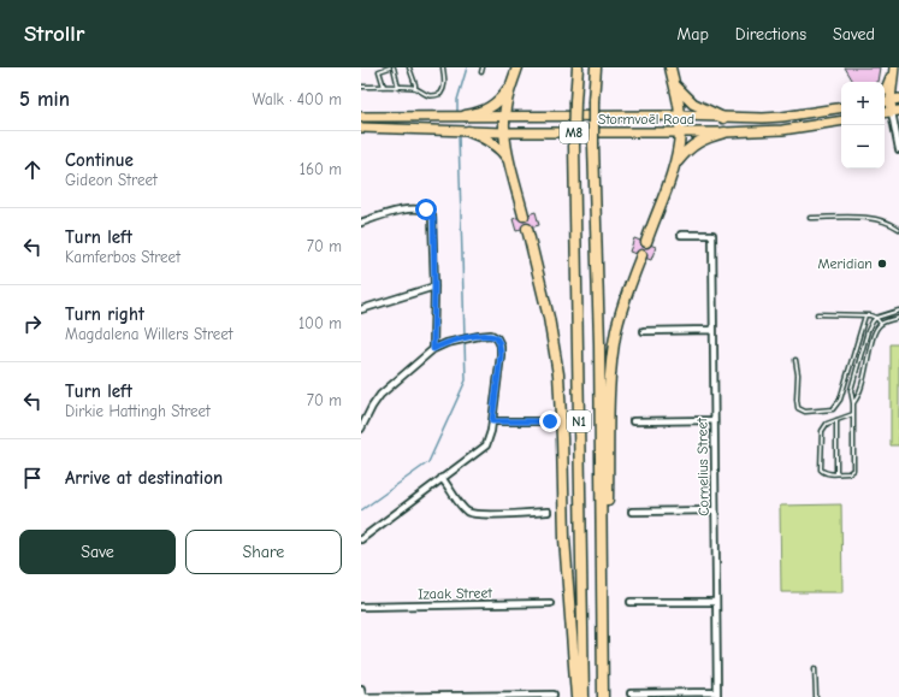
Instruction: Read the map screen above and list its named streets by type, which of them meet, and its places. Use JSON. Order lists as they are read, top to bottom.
{
  "streets": {
    "highway": ["N1"],
    "main road": ["Stormvoël Road", "M8"],
    "street": ["Cornelius Street", "Izaak Street"]
  },
  "places": ["Meridian"],
  "page": {
    "header": "Strollr",
    "nav": ["Map", "Directions", "Saved"],
    "heading": ["5 min", "Walk · 400 m"],
    "map_buttons": ["+", "−"],
    "list": [
      ["Continue", "Gideon Street", "160 m"],
      ["Turn left", "Kamferbos Street", "70 m"],
      ["Turn right", "Magdalena Willers Street", "100 m"],
      ["Turn left", "Dirkie Hattingh Street", "70 m"],
      "Arrive at destination"
    ],
    "buttons": ["Save", "Share"]
  }
}
